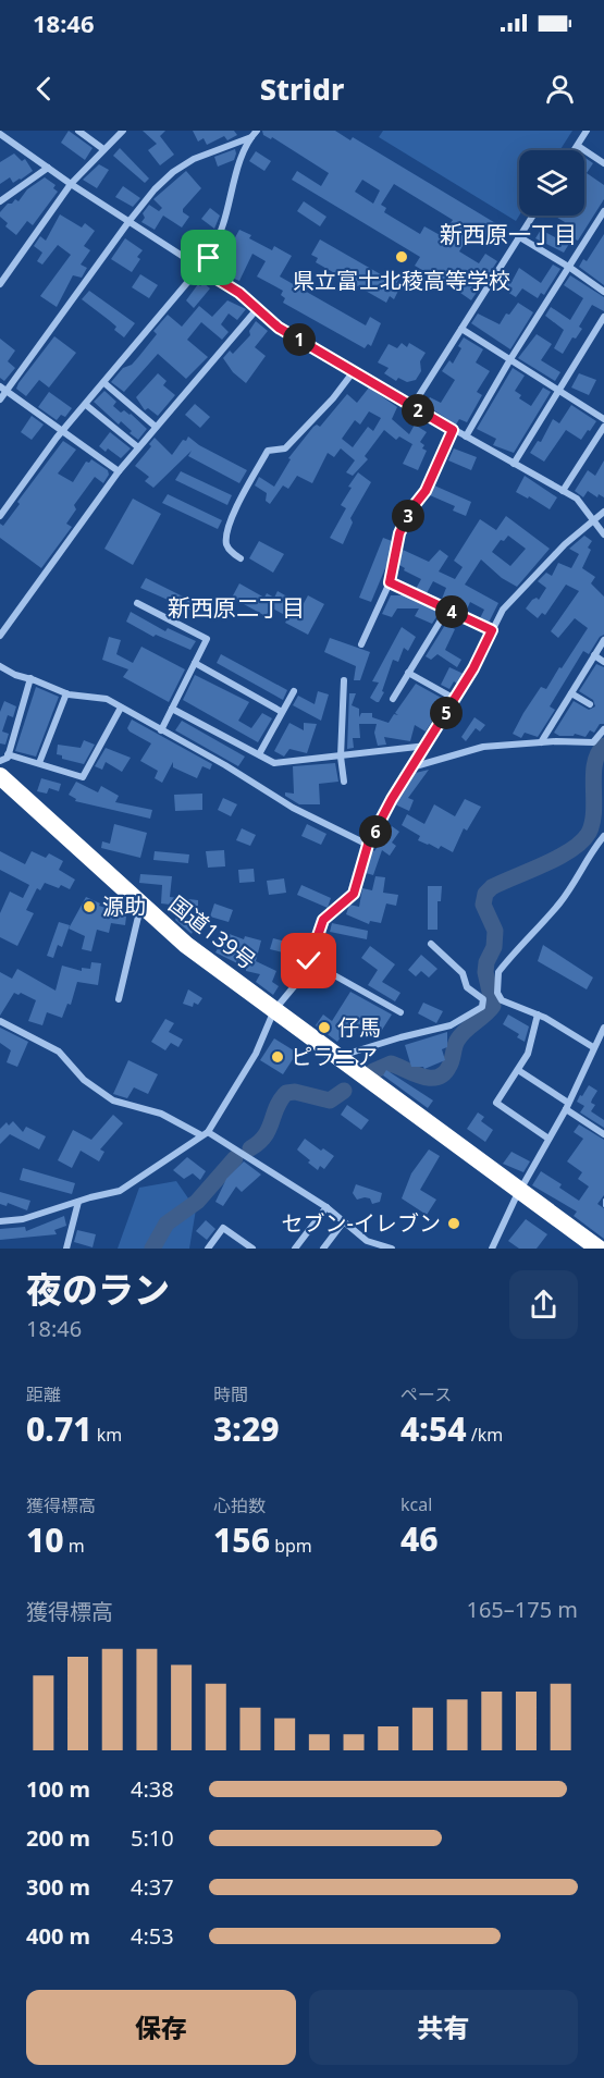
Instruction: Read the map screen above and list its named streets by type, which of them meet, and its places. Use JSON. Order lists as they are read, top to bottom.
{
  "streets": {
    "highway": ["国道139号"]
  },
  "districts": ["新西原一丁目", "新西原二丁目"],
  "places": [
    "県立富士北稜高等学校",
    "源助",
    "仔馬",
    "ピラニア",
    "セブン-イレブン"
  ],
  "page": {
    "status": "18:46",
    "header": "Stridr",
    "pins": [
      "1",
      "2",
      "3",
      "4",
      "5",
      "6"
    ],
    "heading": ["夜のラン", "18:46"],
    "stats": [
      ["距離", "0.71 km"],
      ["時間", "3:29"],
      ["ペース", "4:54 /km"],
      ["獲得標高", "10 m"],
      ["心拍数", "156 bpm"],
      ["kcal", "46"]
    ],
    "chart": ["獲得標高", "165–175 m"],
    "list": [
      {
        "name": "100 m",
        "note": "4:38"
      },
      {
        "name": "200 m",
        "note": "5:10"
      },
      {
        "name": "300 m",
        "note": "4:37"
      },
      {
        "name": "400 m",
        "note": "4:53"
      }
    ],
    "buttons": ["保存", "共有"]
  }
}
